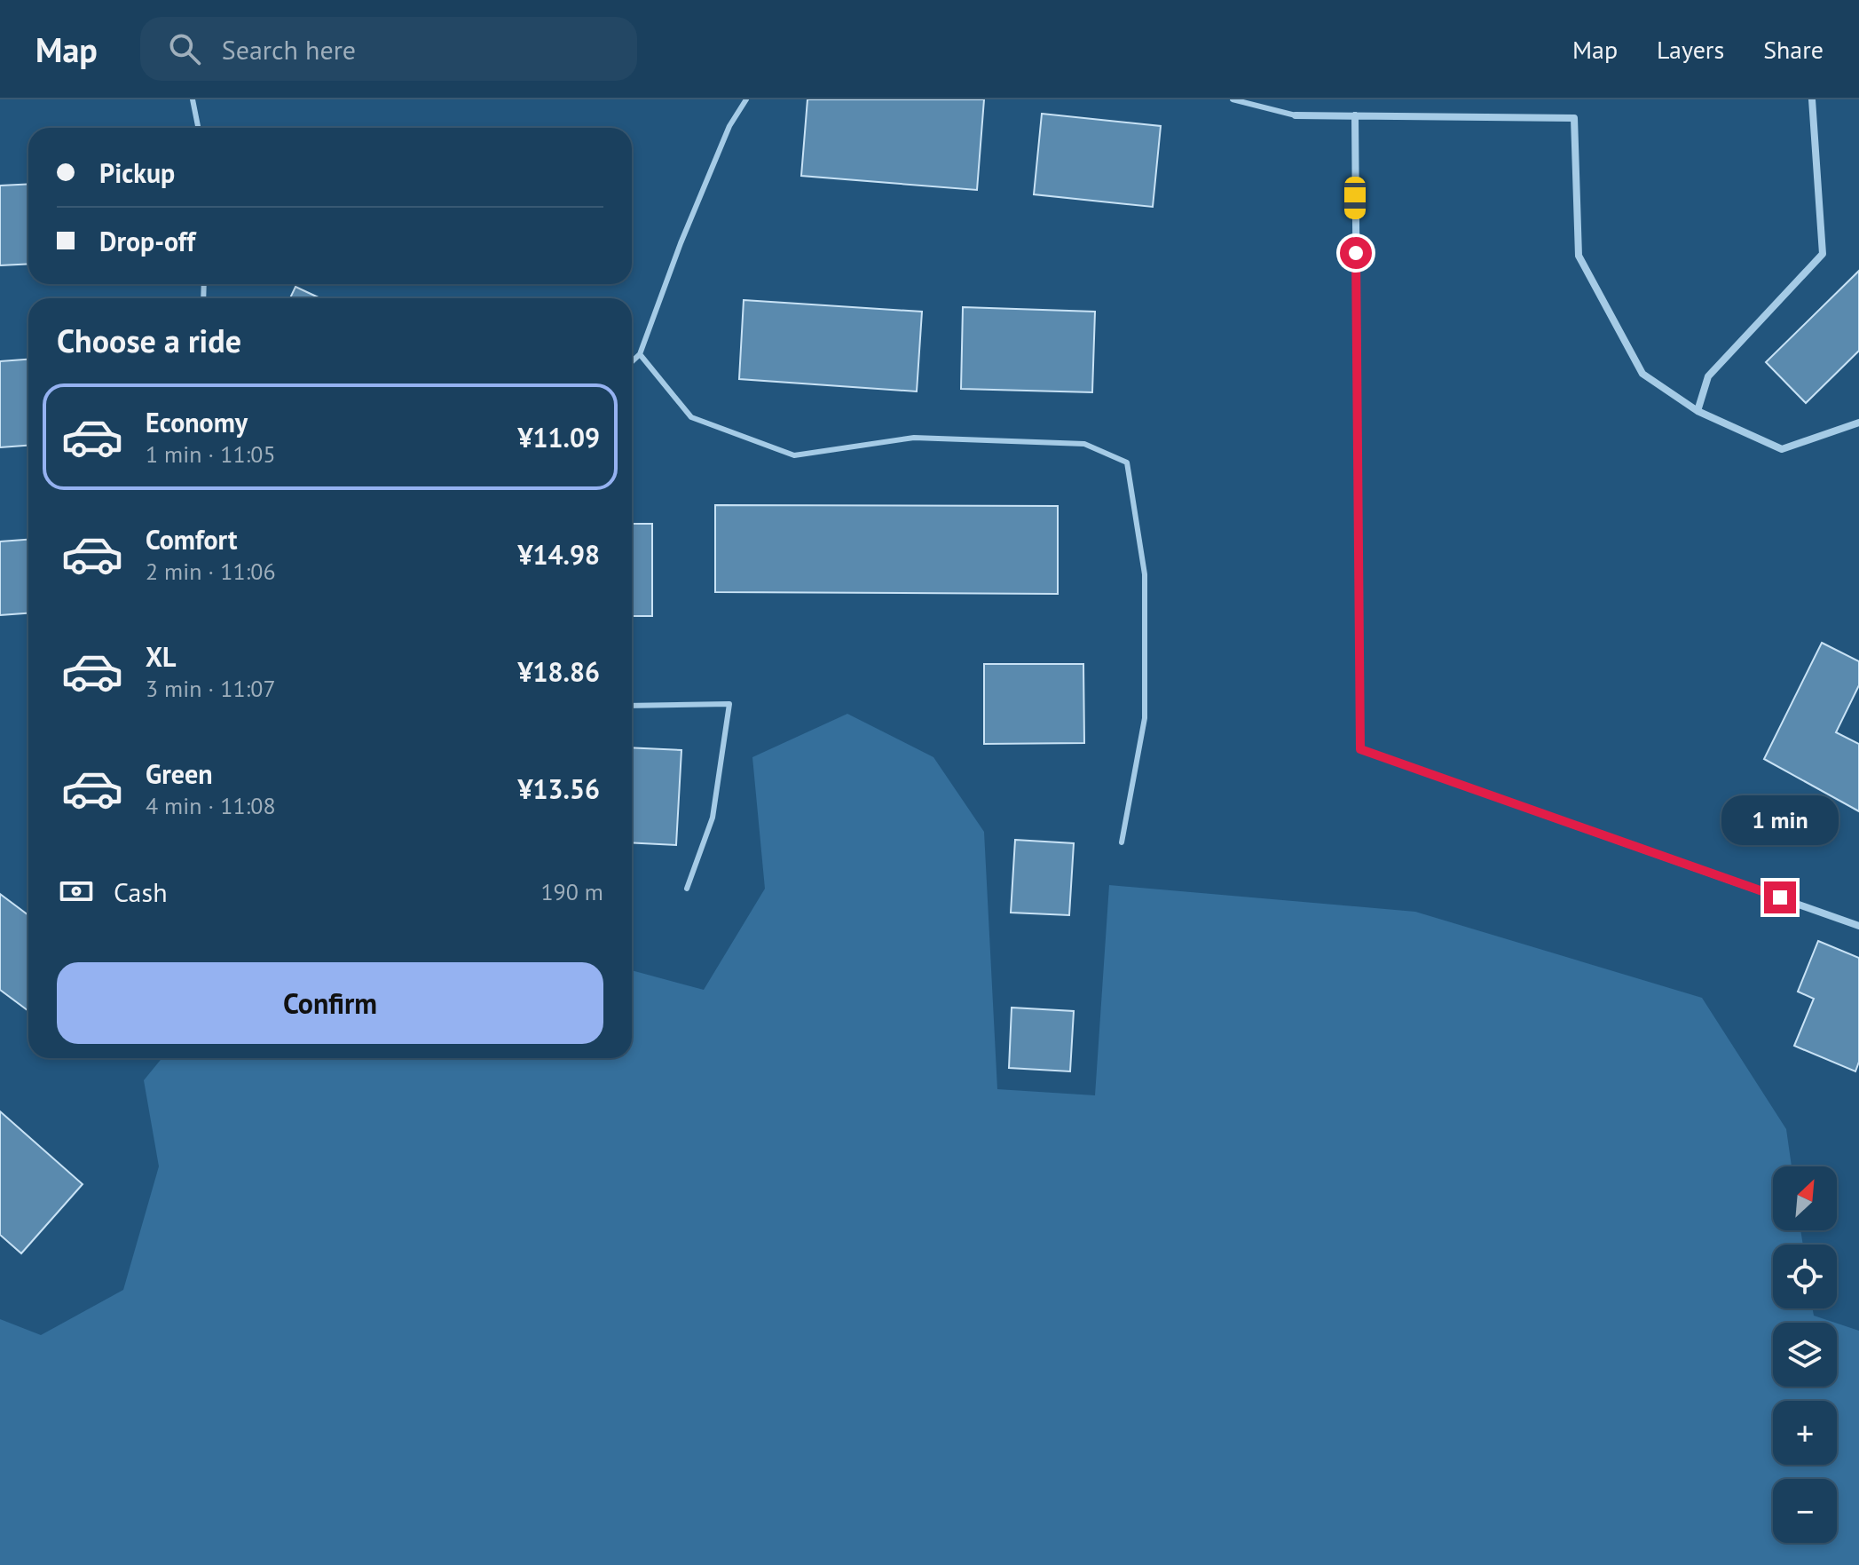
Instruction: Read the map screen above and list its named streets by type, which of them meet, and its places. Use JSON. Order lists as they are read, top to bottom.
{
  "north": "top right",
  "page": {
    "header": "Map",
    "search": "Search here",
    "nav": ["Map", "Layers", "Share"],
    "banner": ["Pickup", "Drop-off"],
    "heading": "Choose a ride",
    "list": [
      {
        "name": "Economy",
        "note": "1 min · 11:05",
        "value": "¥11.09"
      },
      {
        "name": "Comfort",
        "note": "2 min · 11:06",
        "value": "¥14.98"
      },
      {
        "name": "XL",
        "note": "3 min · 11:07",
        "value": "¥18.86"
      },
      {
        "name": "Green",
        "note": "4 min · 11:08",
        "value": "¥13.56"
      }
    ],
    "bubble": "1 min",
    "pay": ["Cash", "190 m"],
    "buttons": "Confirm",
    "map_buttons": ["+", "−"]
  }
}
